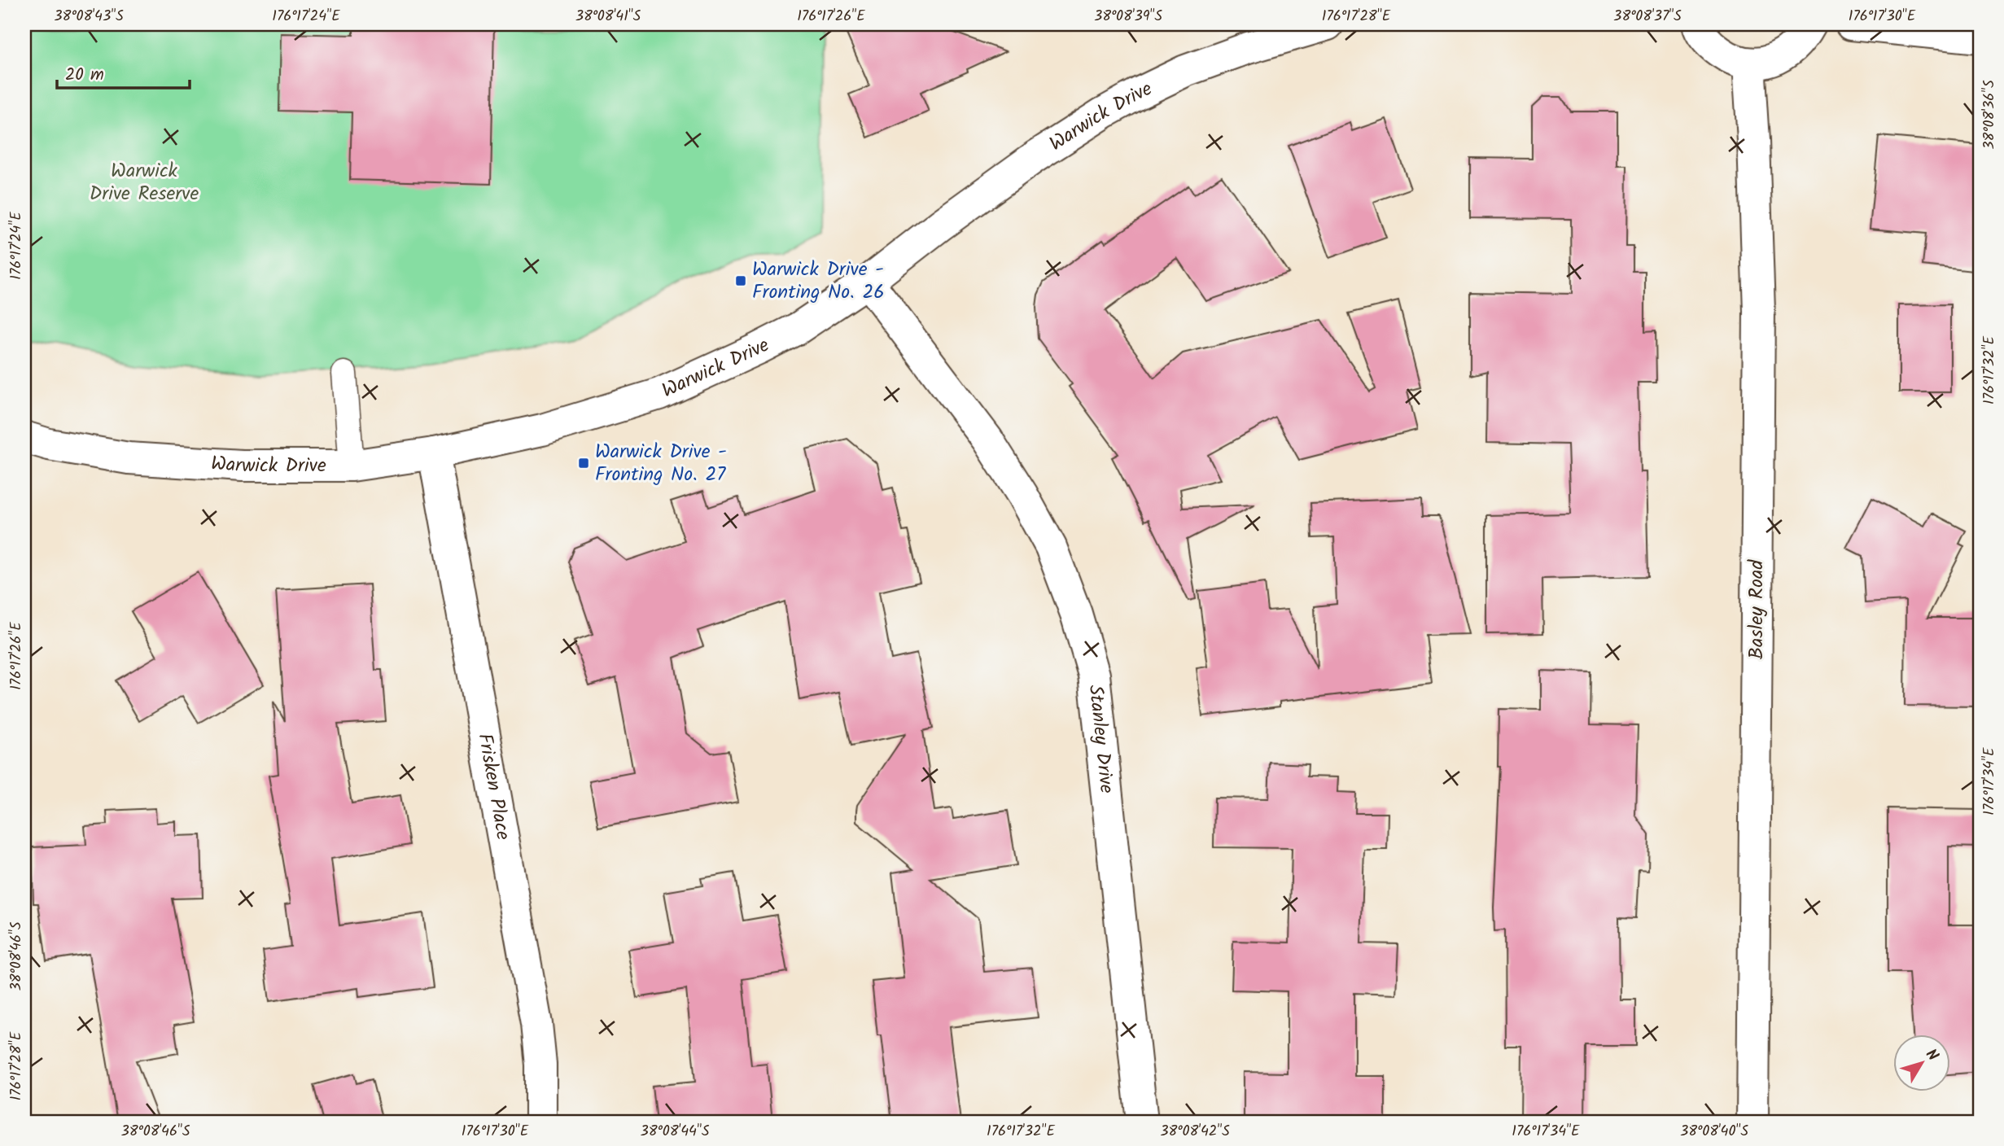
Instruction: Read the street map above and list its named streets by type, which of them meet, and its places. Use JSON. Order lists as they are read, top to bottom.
{
  "streets": {
    "street": [
      "Warwick Drive",
      "Basley Road",
      "Stanley Drive",
      "Frisken Place"
    ]
  },
  "crossings": [
    ["Warwick Drive", "Stanley Drive"],
    ["Warwick Drive", "Frisken Place"]
  ],
  "parks": ["Warwick Drive Reserve"],
  "places": {
    "transit": ["Warwick Drive - Fronting No. 26", "Warwick Drive - Fronting No. 27"]
  },
  "scale_bar": "20 m",
  "north": "top right",
  "coordinates": [
    "38°08'43\"S",
    "176°17'24\"E",
    "38°08'41\"S",
    "176°17'26\"E",
    "38°08'39\"S",
    "176°17'28\"E",
    "38°08'37\"S",
    "176°17'30\"E",
    "38°08'36\"S",
    "176°17'32\"E",
    "176°17'34\"E",
    "38°08'46\"S",
    "38°08'44\"S",
    "38°08'42\"S",
    "38°08'40\"S"
  ]
}
